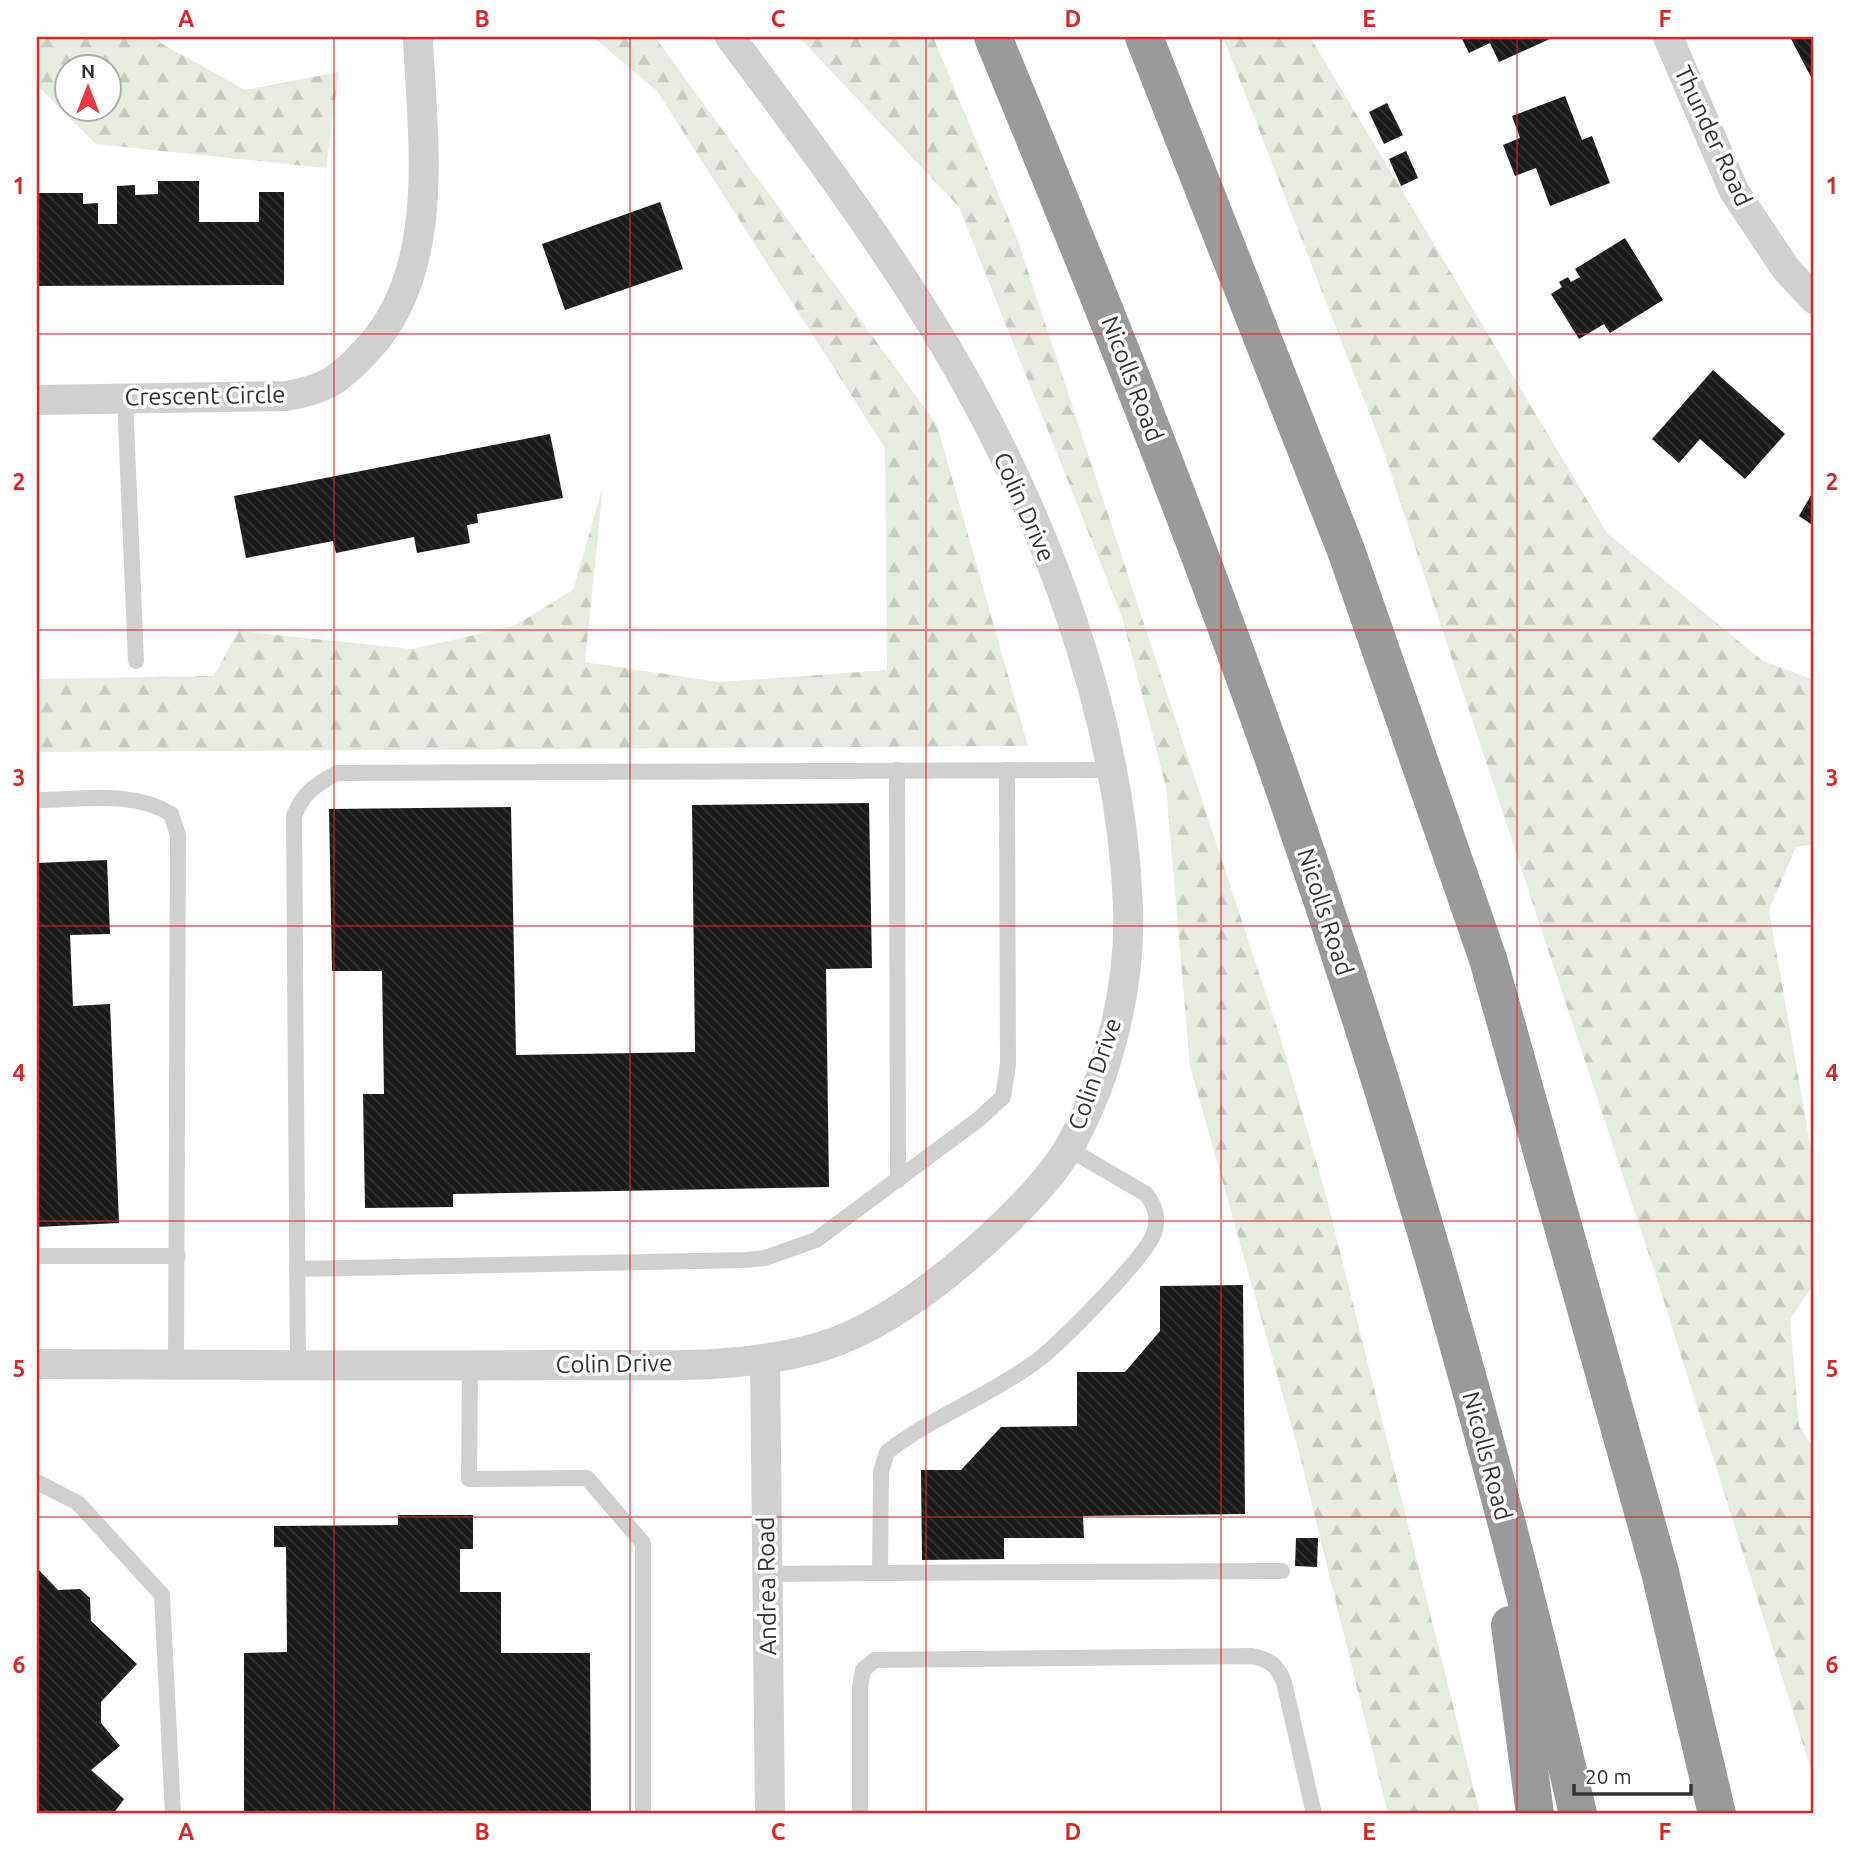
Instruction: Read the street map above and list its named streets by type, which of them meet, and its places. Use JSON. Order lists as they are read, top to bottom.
{
  "streets": {
    "highway": ["Nicolls Road"],
    "street": [
      "Thunder Road",
      "Crescent Circle",
      "Colin Drive",
      "Andrea Road"
    ]
  },
  "crossings": [
    ["Colin Drive", "Andrea Road"]
  ],
  "scale_bar": "20 m",
  "north": "top",
  "grid": {
    "columns": [
      "A",
      "B",
      "C",
      "D",
      "E",
      "F"
    ],
    "rows": [
      "1",
      "2",
      "3",
      "4",
      "5",
      "6"
    ]
  }
}
